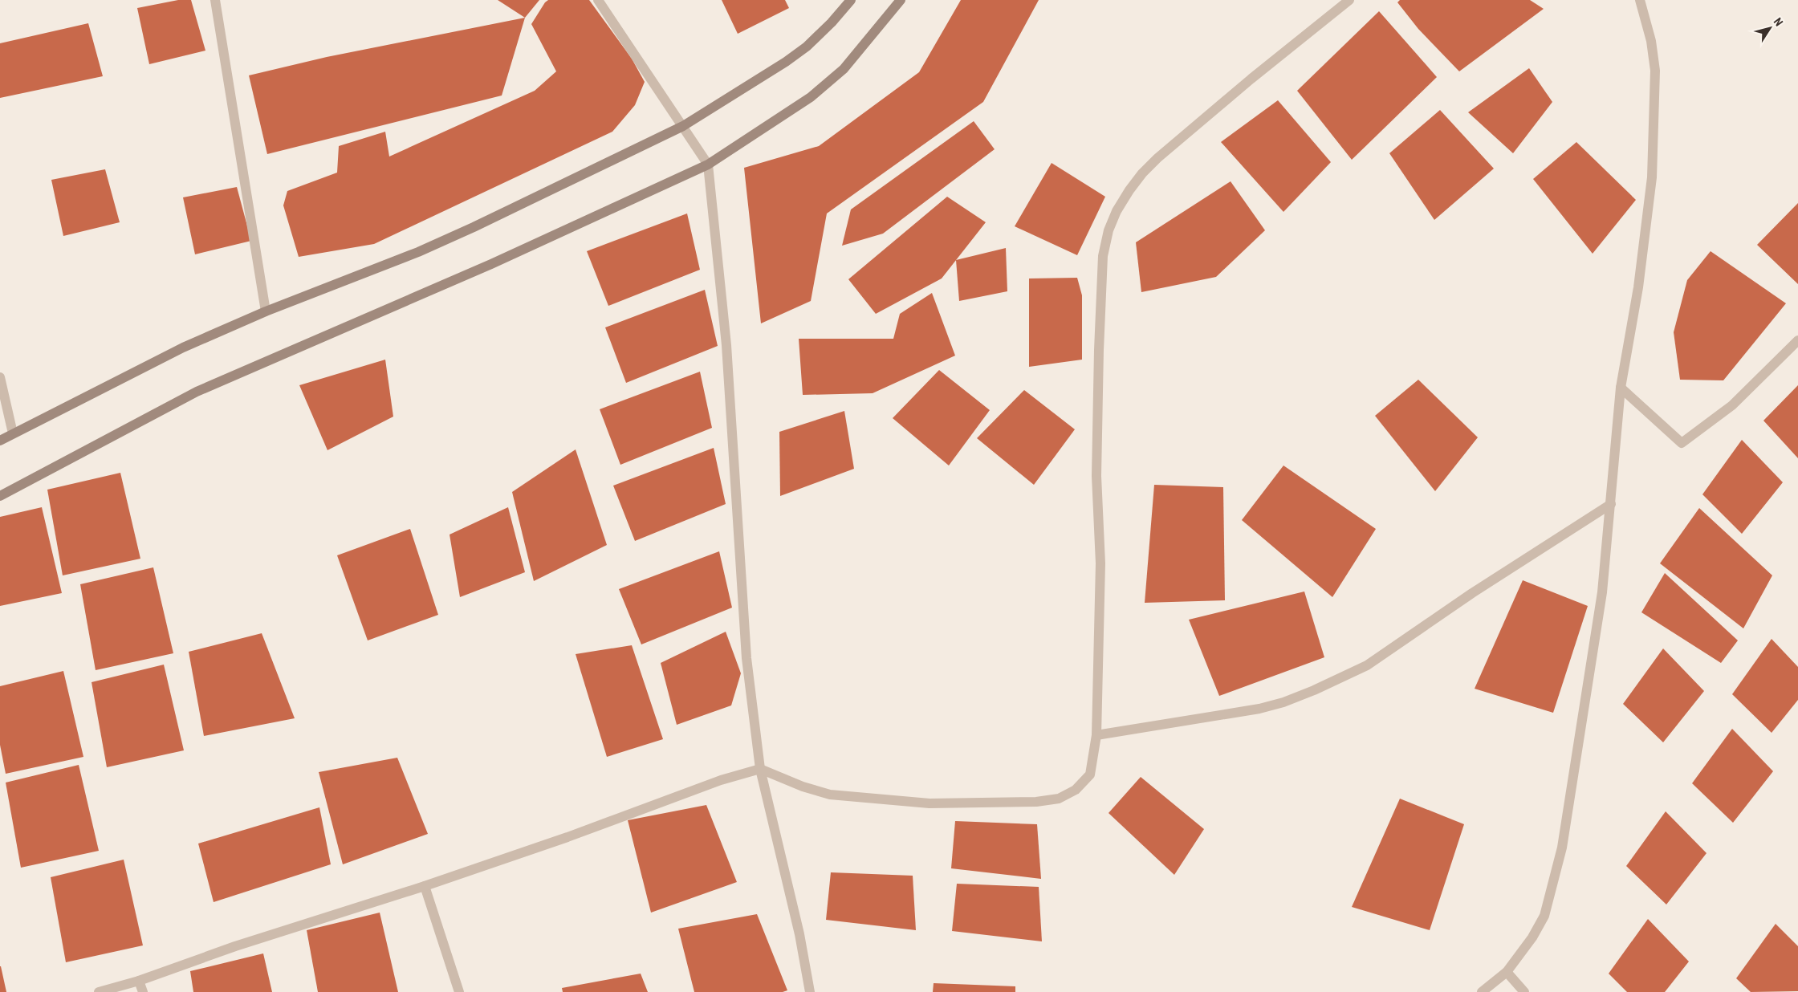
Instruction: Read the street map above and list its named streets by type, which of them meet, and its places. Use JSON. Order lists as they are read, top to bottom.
{
  "north": "top right"
}
